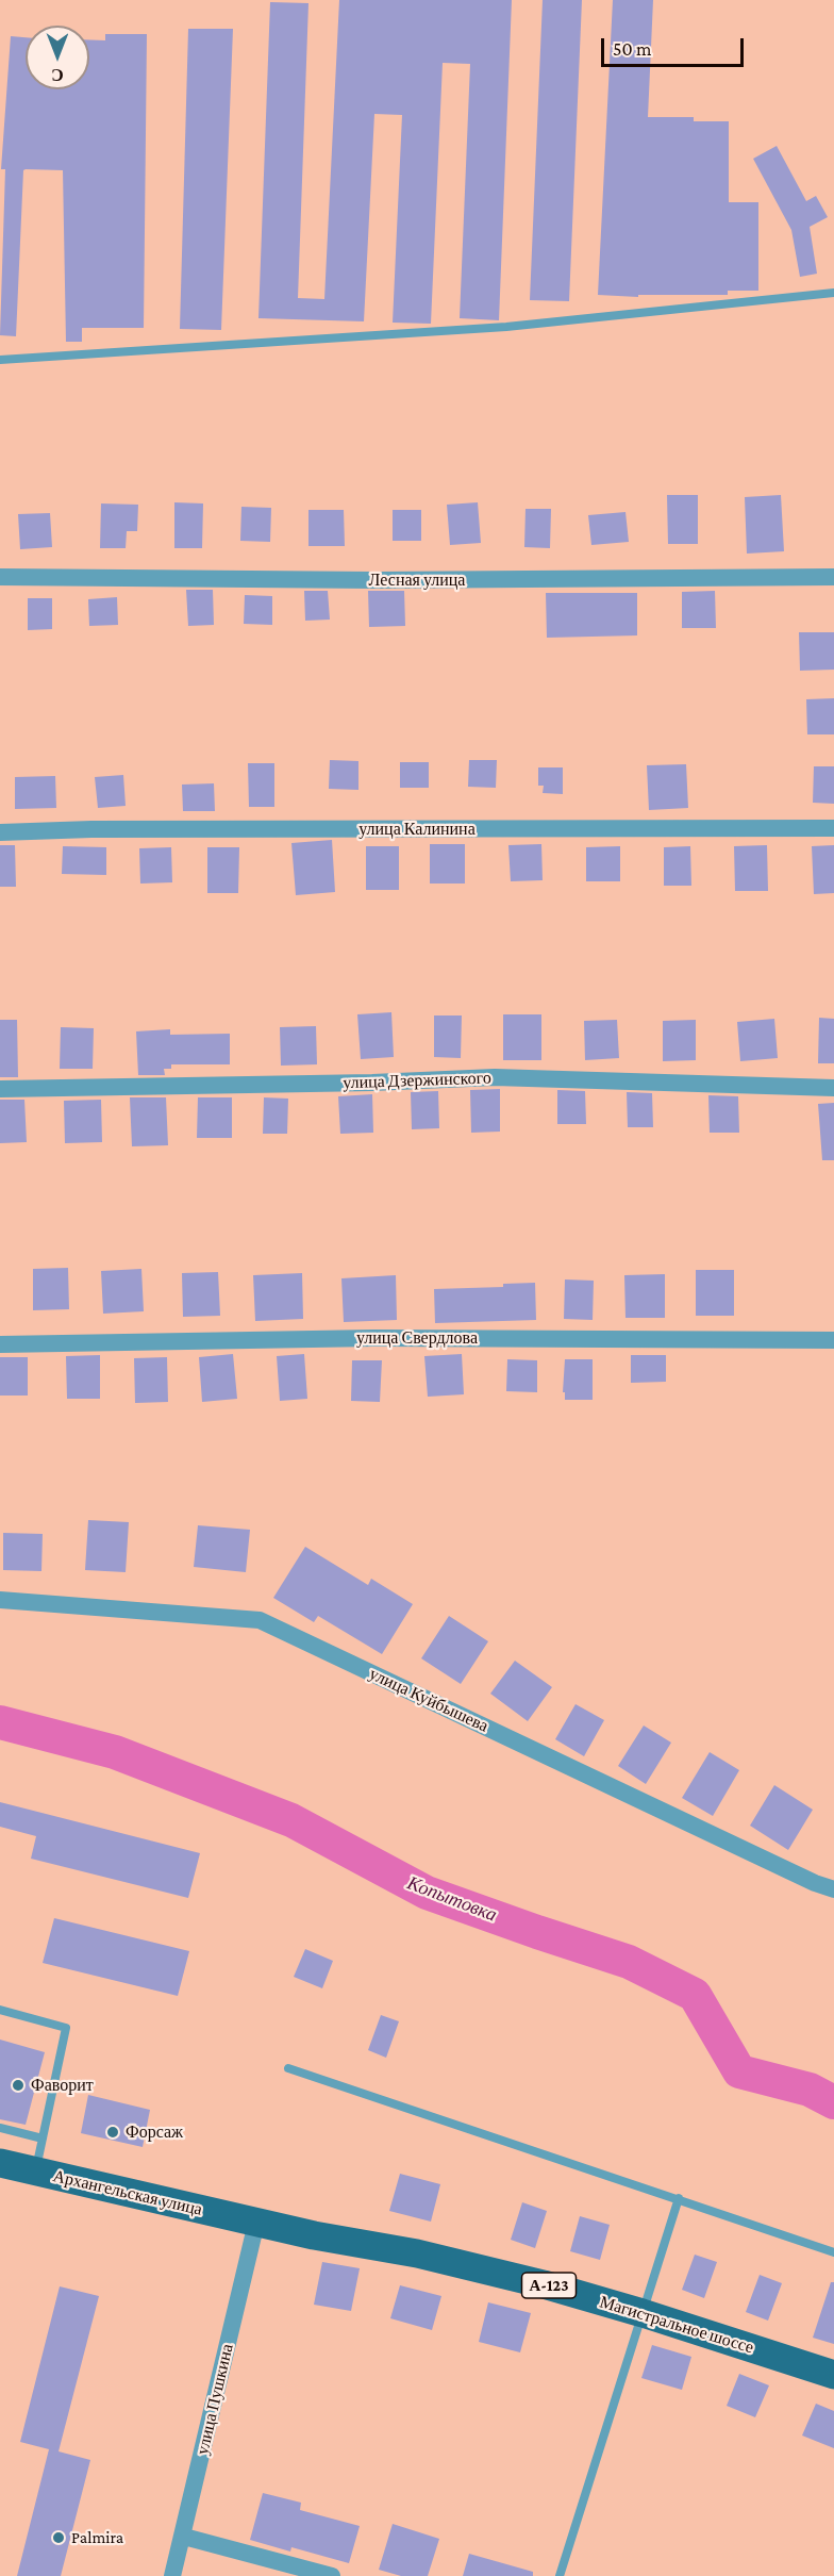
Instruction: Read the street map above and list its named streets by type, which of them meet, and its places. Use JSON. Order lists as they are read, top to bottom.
{
  "streets": {
    "main road": ["Архангельская улица", "А-123", "Магистральное шоссе"],
    "street": [
      "Лесная улица",
      "улица Калинина",
      "улица Дзержинского",
      "улица Свердлова",
      "улица Куйбышева",
      "улица Пушкина"
    ]
  },
  "crossings": [
    ["Архангельская улица", "Магистральное шоссе"],
    ["Архангельская улица", "улица Пушкина"],
    ["Магистральное шоссе", "улица Пушкина"]
  ],
  "water": ["Копытовка"],
  "places": ["Фаворит", "Форсаж", "Palmira"],
  "scale_bar": "50 m",
  "north": "bottom"
}
